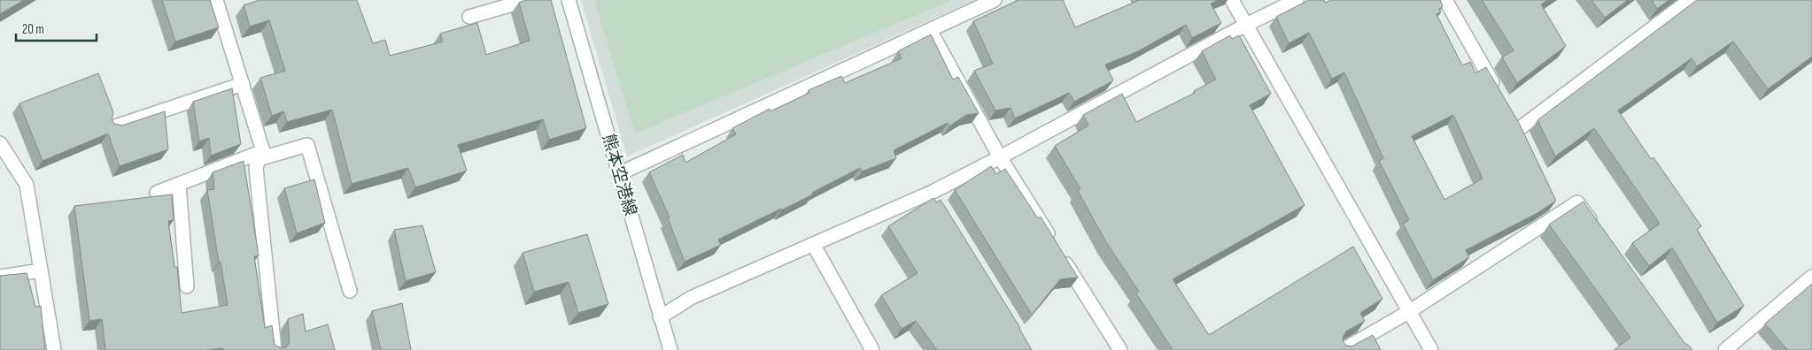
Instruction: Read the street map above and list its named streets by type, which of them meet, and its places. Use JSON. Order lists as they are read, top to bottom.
{
  "streets": {
    "street": ["熊本空港線"]
  },
  "scale_bar": "20 m"
}
